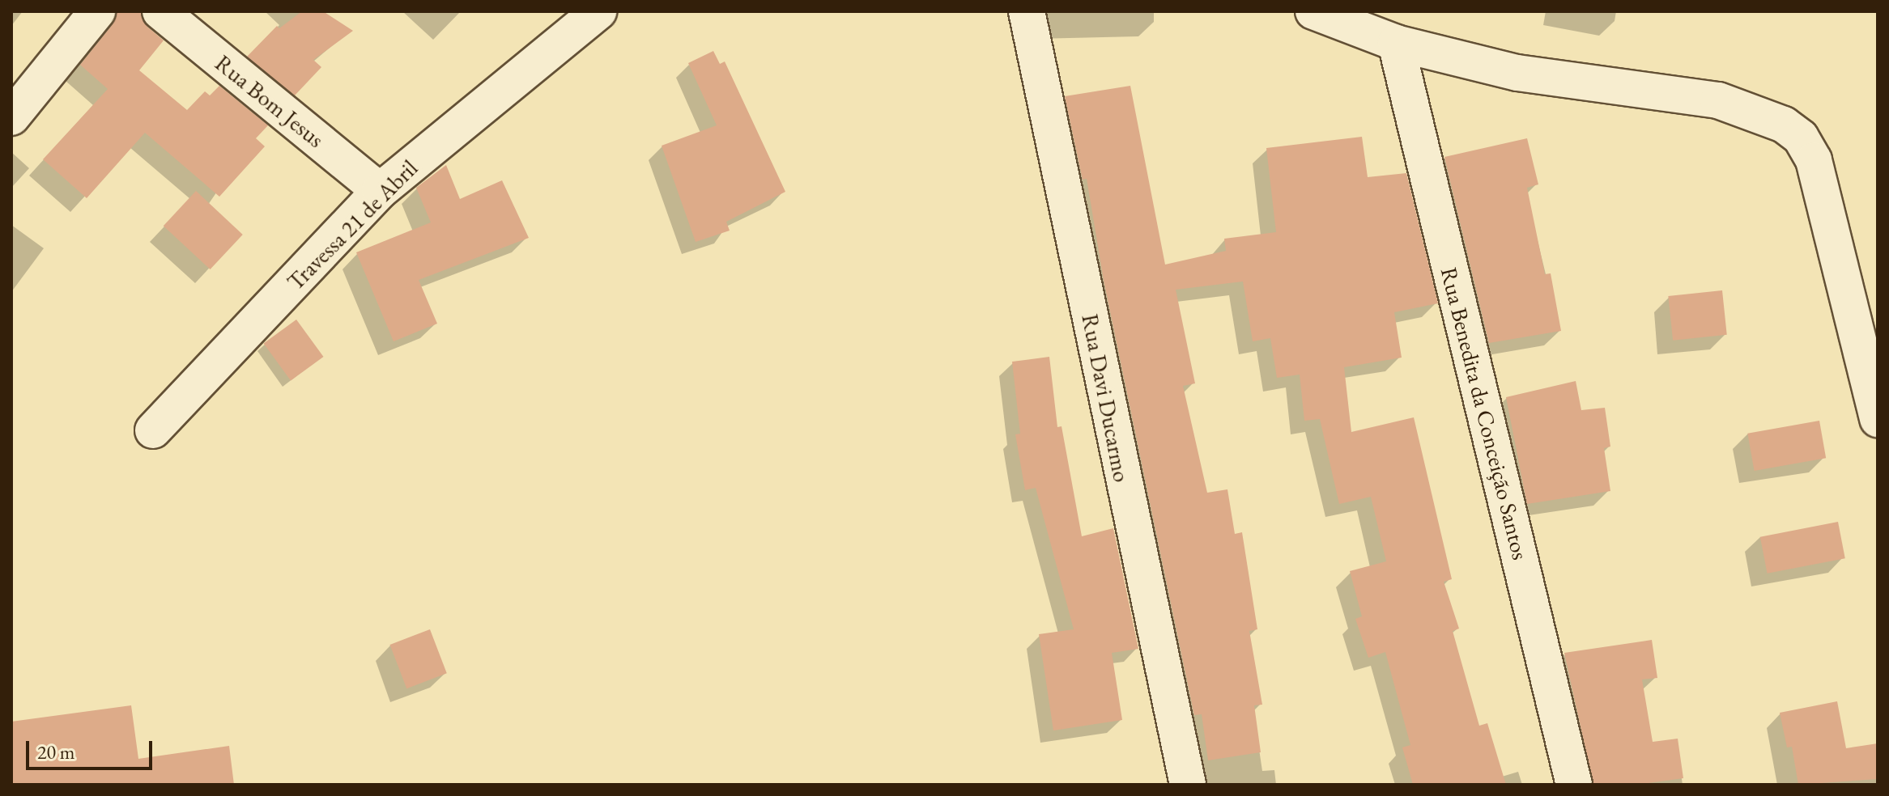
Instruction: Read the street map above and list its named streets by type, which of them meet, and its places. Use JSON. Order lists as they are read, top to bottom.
{
  "streets": {
    "street": [
      "Rua Bom Jesus",
      "Travessa 21 de Abril",
      "Rua Davi Ducarmo",
      "Rua Benedita da Conceição Santos"
    ]
  },
  "crossings": [
    ["Rua Bom Jesus", "Travessa 21 de Abril"]
  ],
  "scale_bar": "20 m"
}
